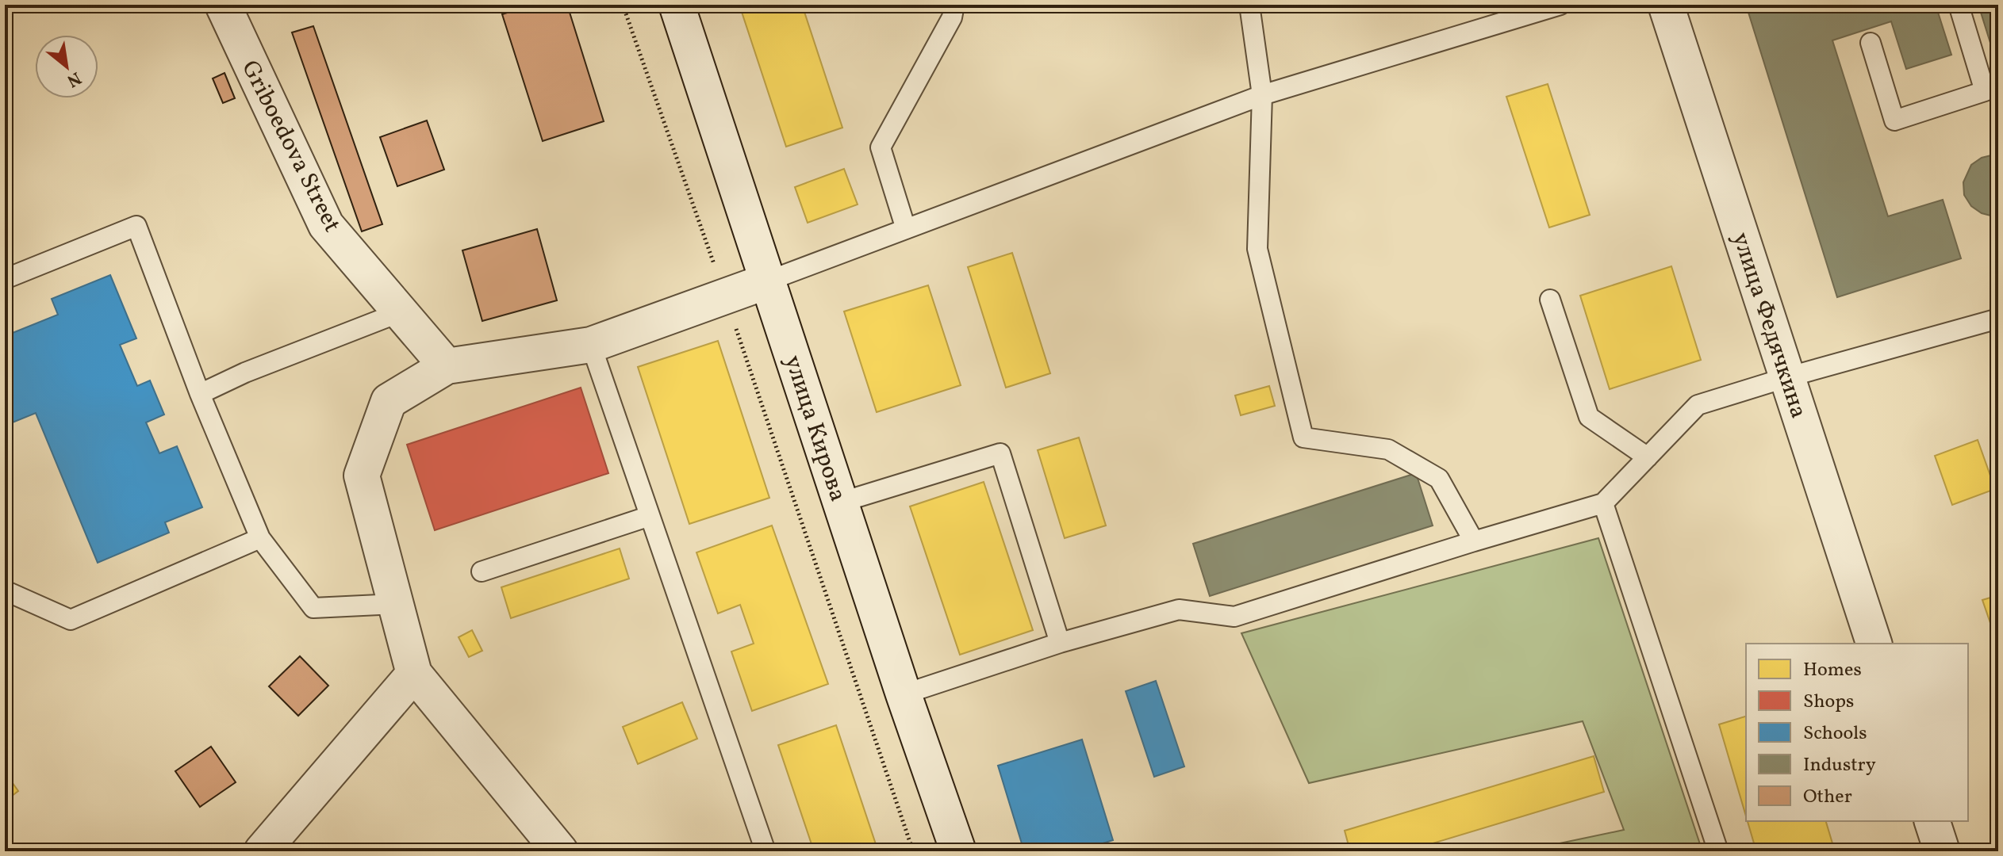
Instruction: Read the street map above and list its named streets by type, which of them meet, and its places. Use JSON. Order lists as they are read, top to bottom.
{
  "streets": {
    "street": ["Griboedova Street", "улица Федячкина", "улица Кирова"]
  },
  "legend": [
    "Homes",
    "Shops",
    "Schools",
    "Industry",
    "Other"
  ],
  "north": "bottom right"
}
